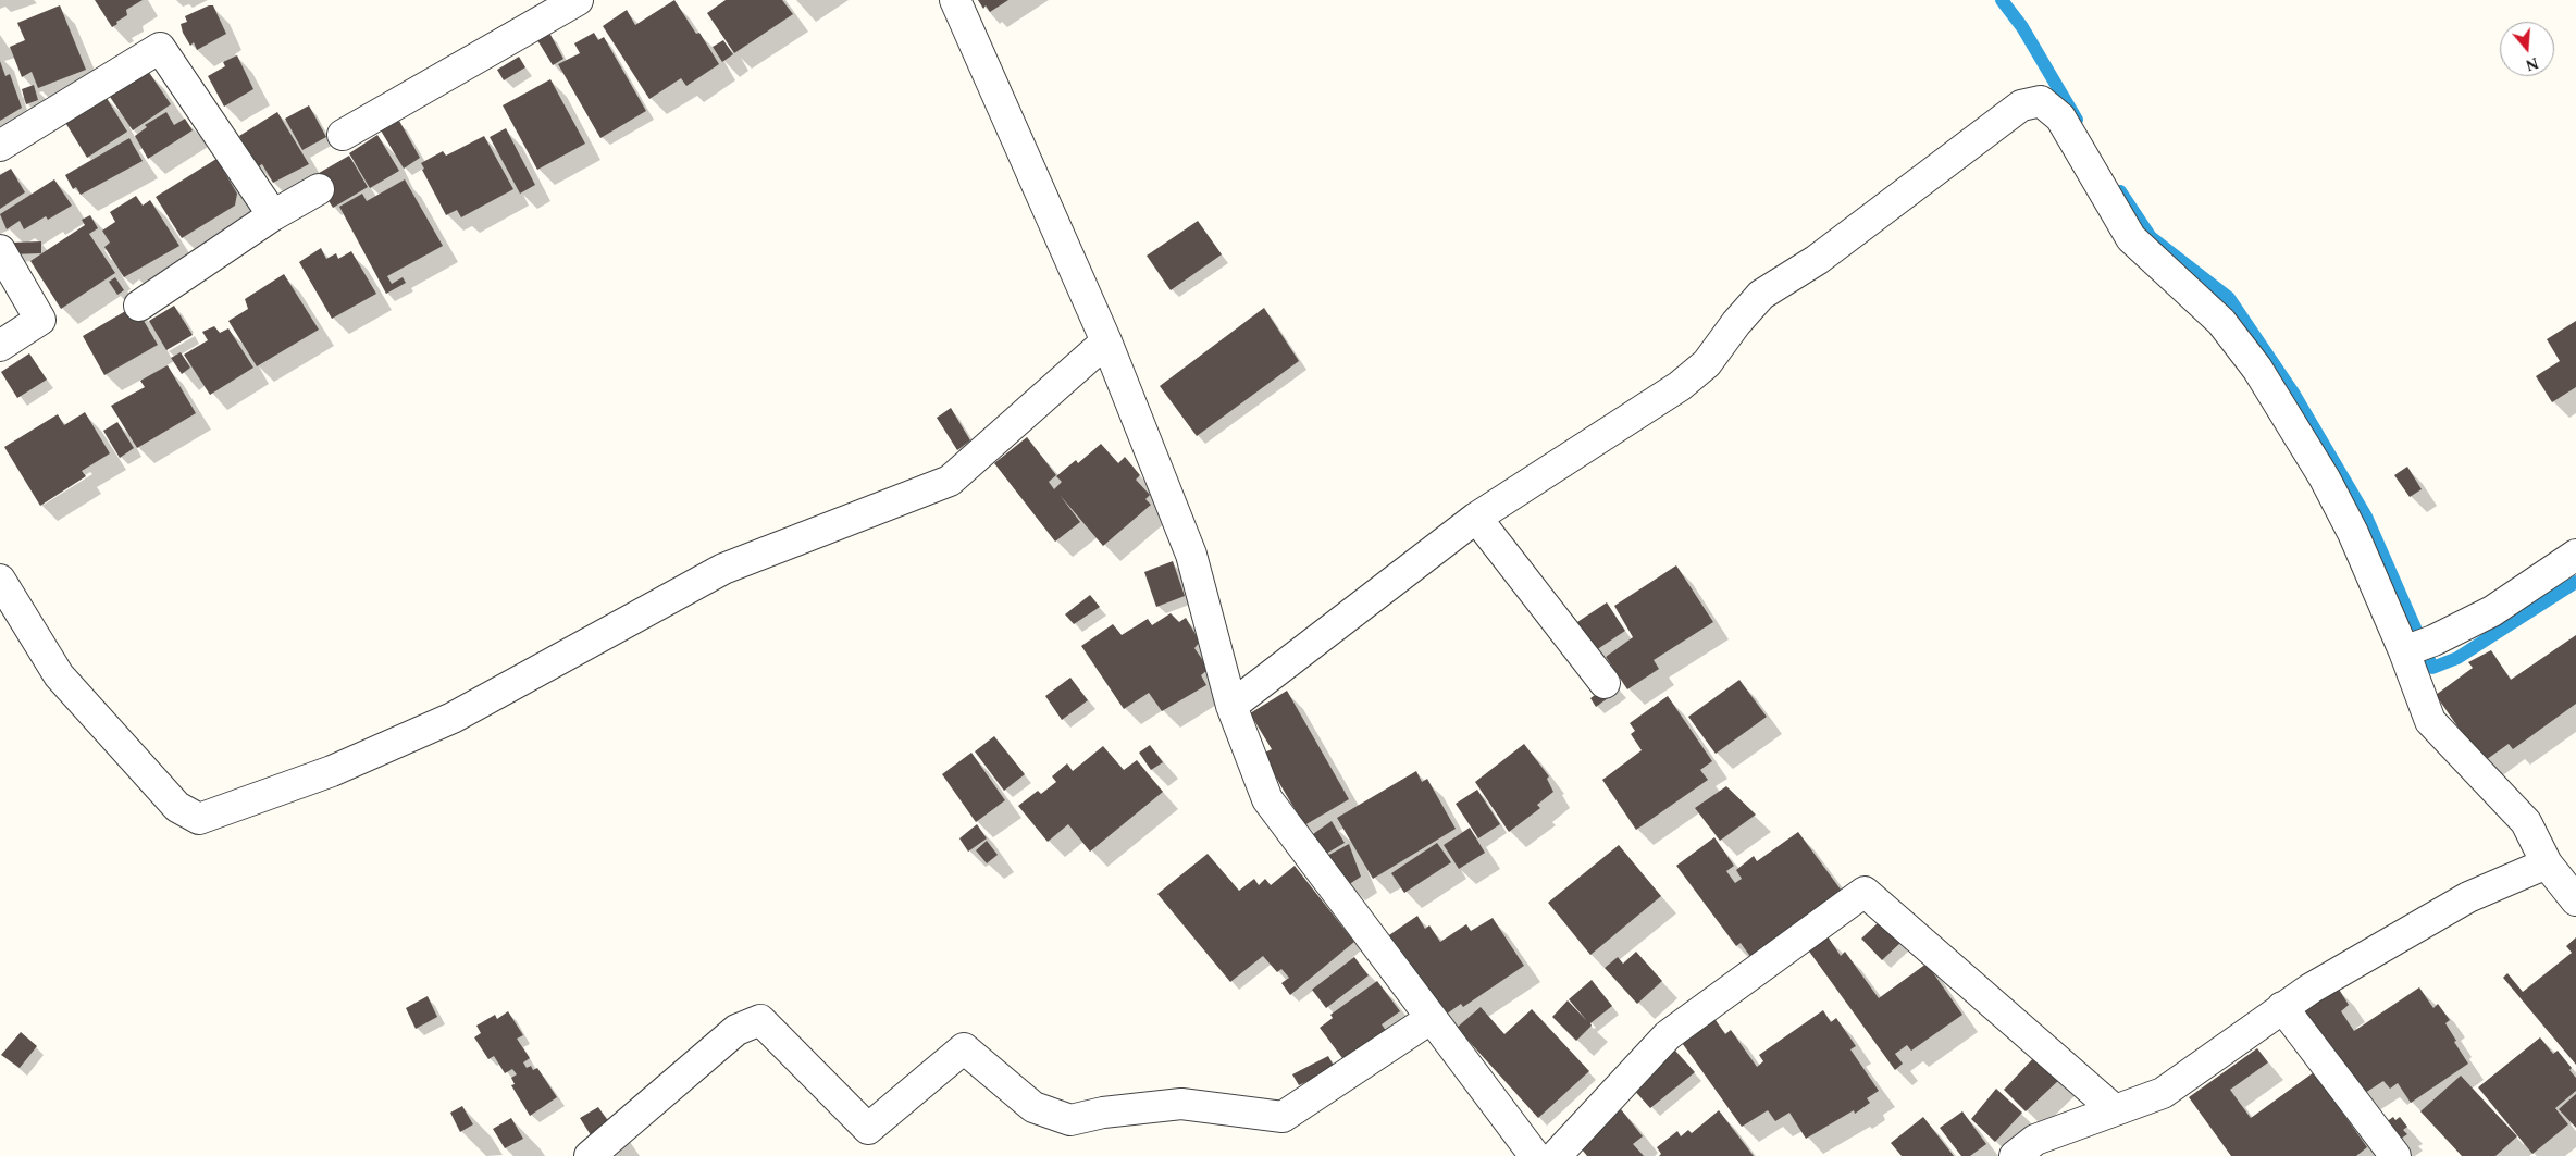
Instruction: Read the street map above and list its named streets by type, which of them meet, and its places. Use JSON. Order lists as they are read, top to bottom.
{
  "north": "bottom"
}
